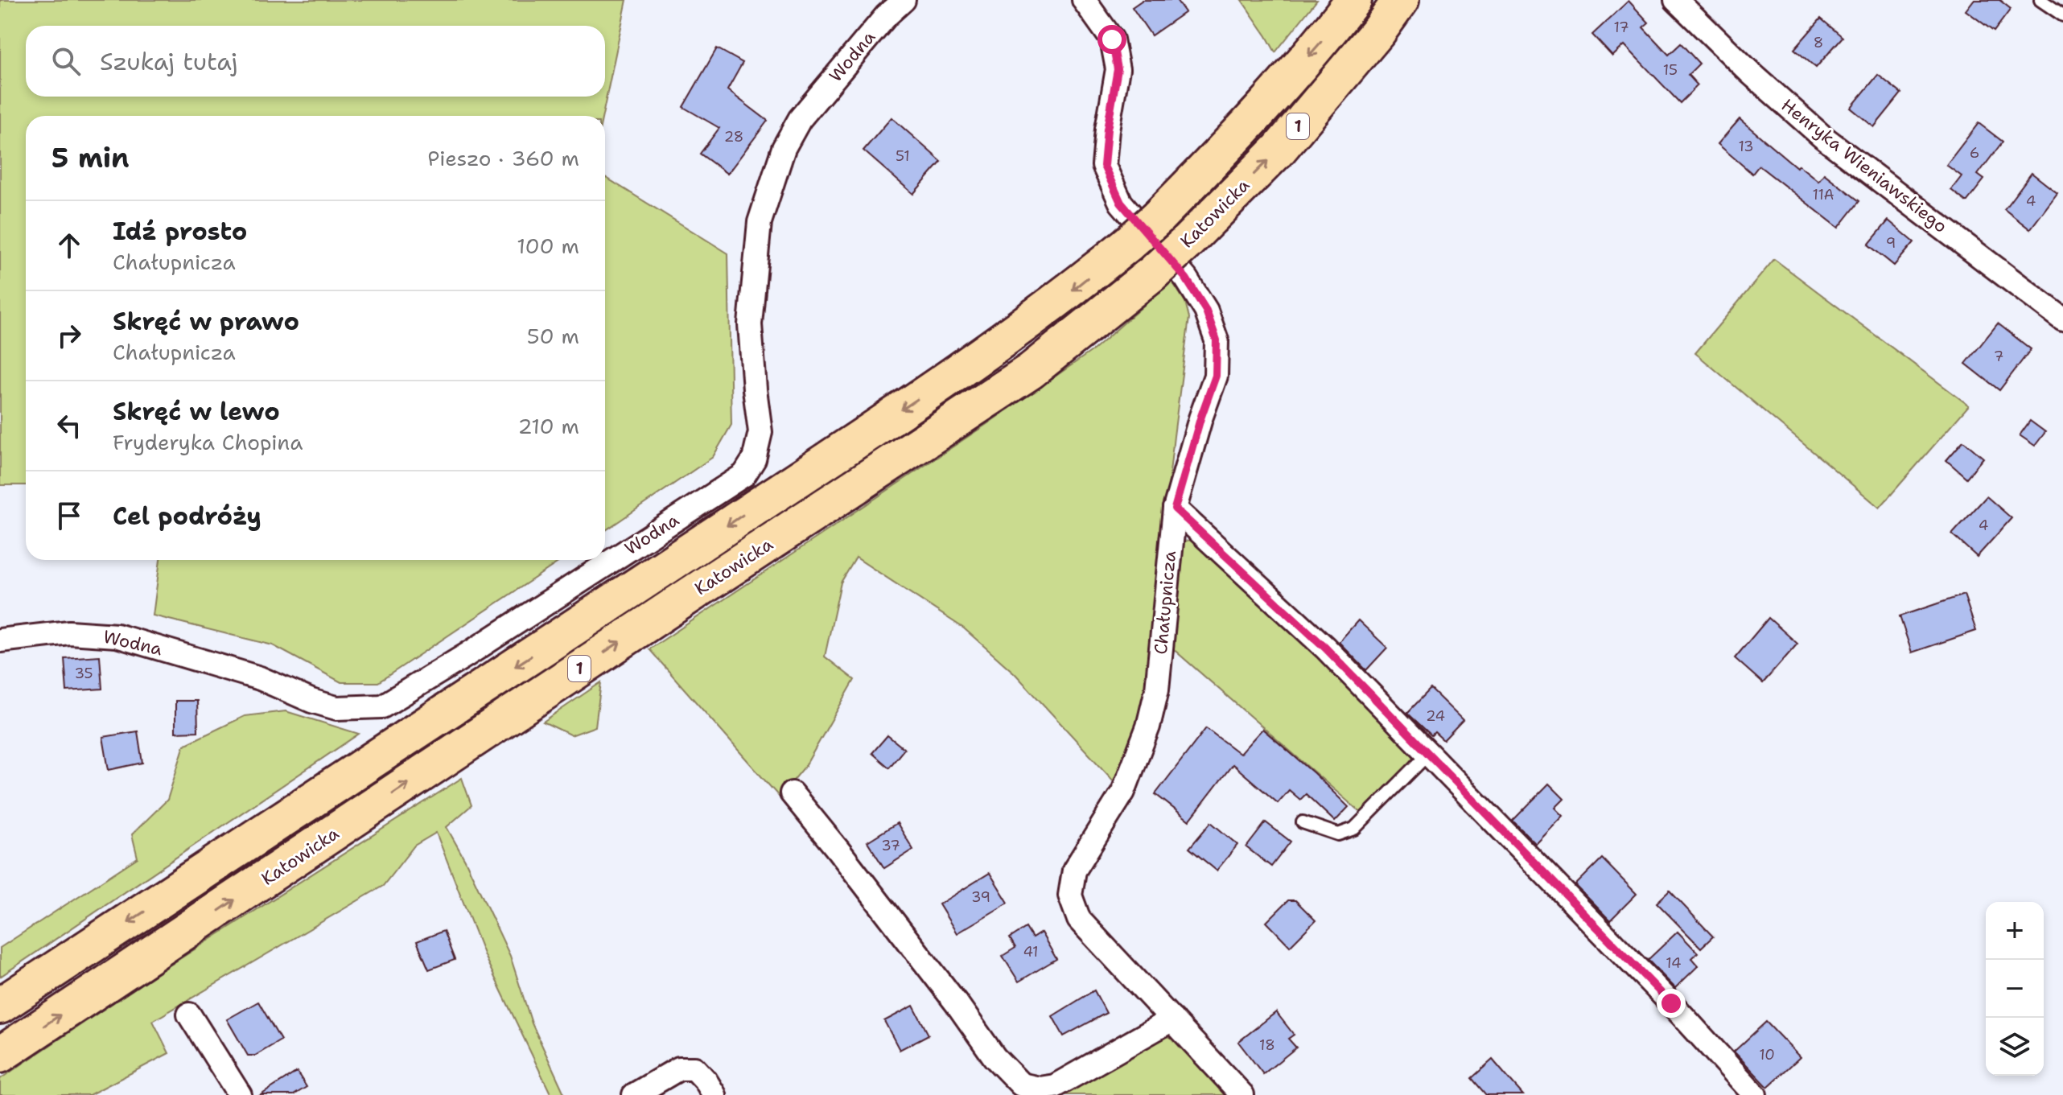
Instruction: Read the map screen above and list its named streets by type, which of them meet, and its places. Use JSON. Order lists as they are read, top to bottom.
{
  "streets": {
    "main road": ["1", "Katowicka"],
    "street": ["Wodna", "Henryka Wieniawskiego", "Chałupnicza"]
  },
  "house_numbers": [
    "17",
    "8",
    "15",
    "28",
    "13",
    "6",
    "51",
    "11A",
    "4",
    "9",
    "7",
    "4",
    "35",
    "24",
    "37",
    "39",
    "41",
    "14",
    "18",
    "10"
  ],
  "page": {
    "search": "Szukaj tutaj",
    "heading": ["5 min", "Pieszo · 360 m"],
    "list": [
      ["Idź prosto", "Chałupnicza", "100 m"],
      ["Skręć w prawo", "Chałupnicza", "50 m"],
      ["Skręć w lewo", "Fryderyka Chopina", "210 m"],
      "Cel podróży"
    ],
    "map_buttons": ["+", "−"]
  }
}
